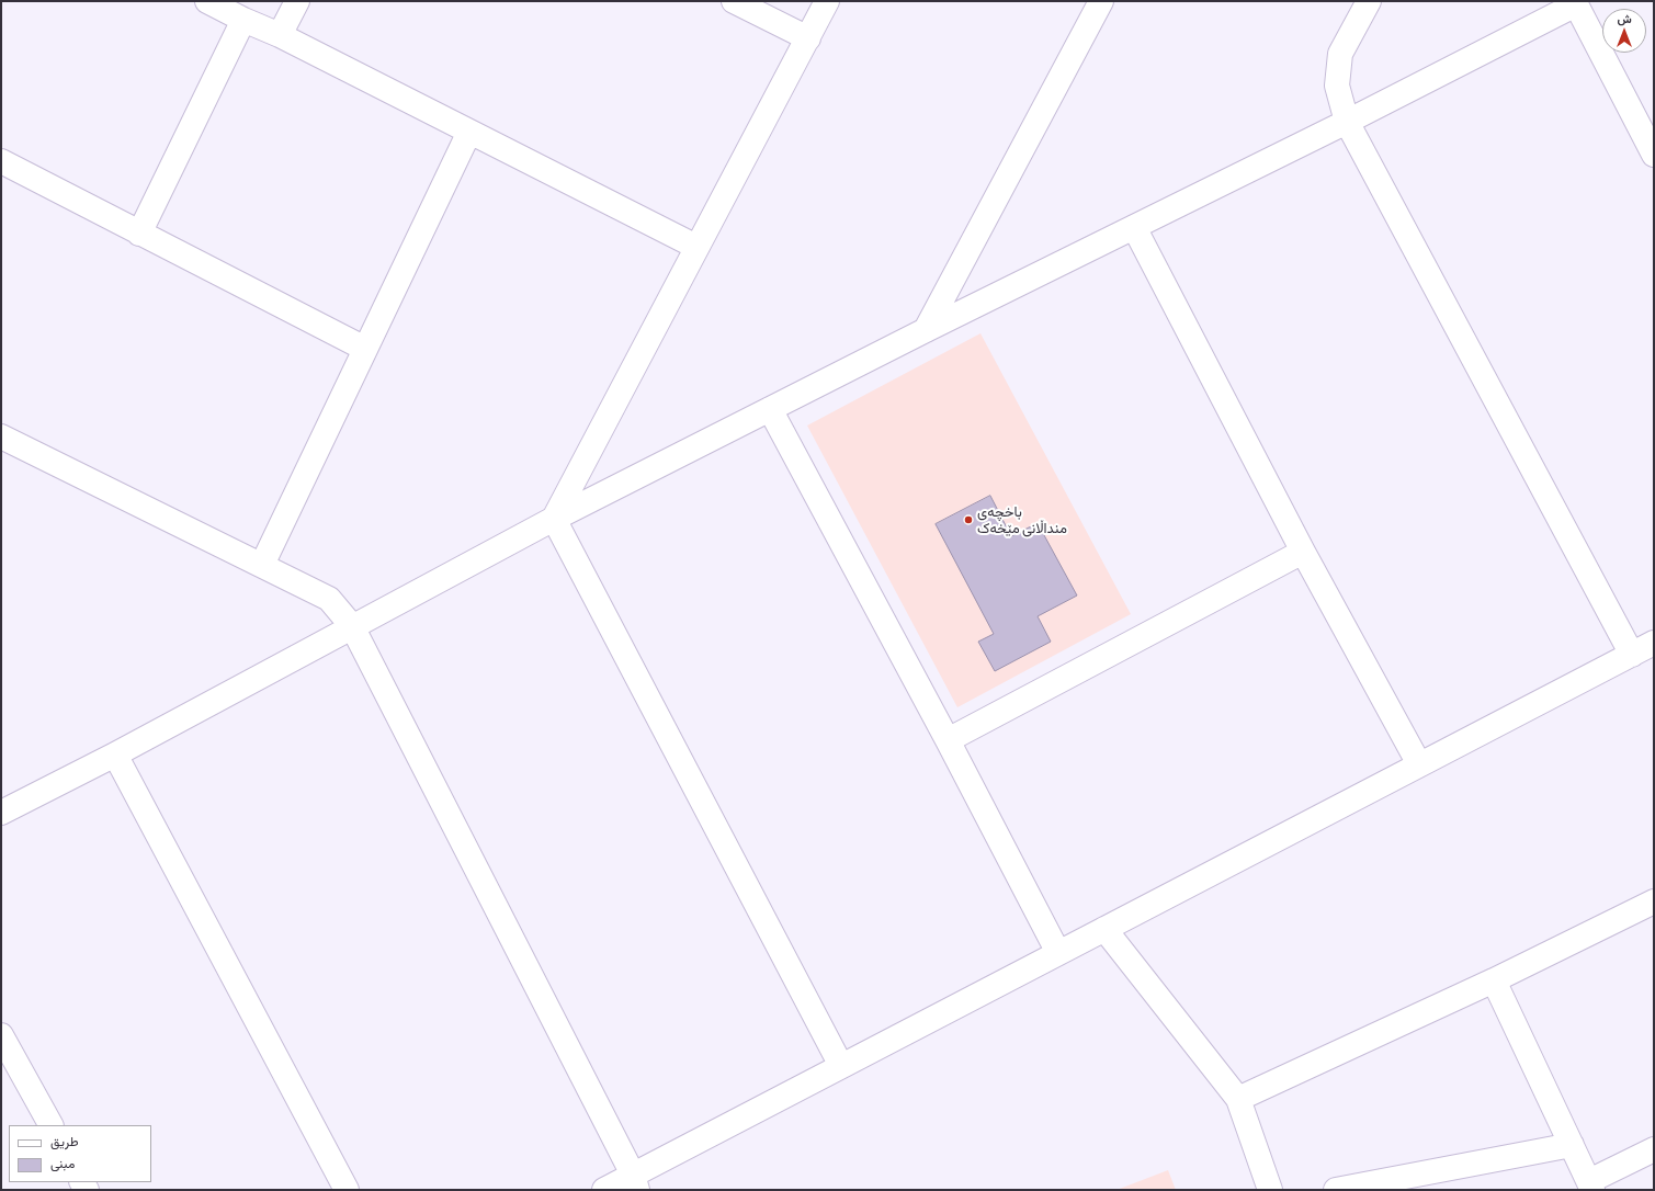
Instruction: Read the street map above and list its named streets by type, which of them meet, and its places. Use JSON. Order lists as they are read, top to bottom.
{
  "places": ["باخچەی منداڵانی مێخەک"],
  "legend": ["طريق", "مبنى"],
  "north": "top"
}
